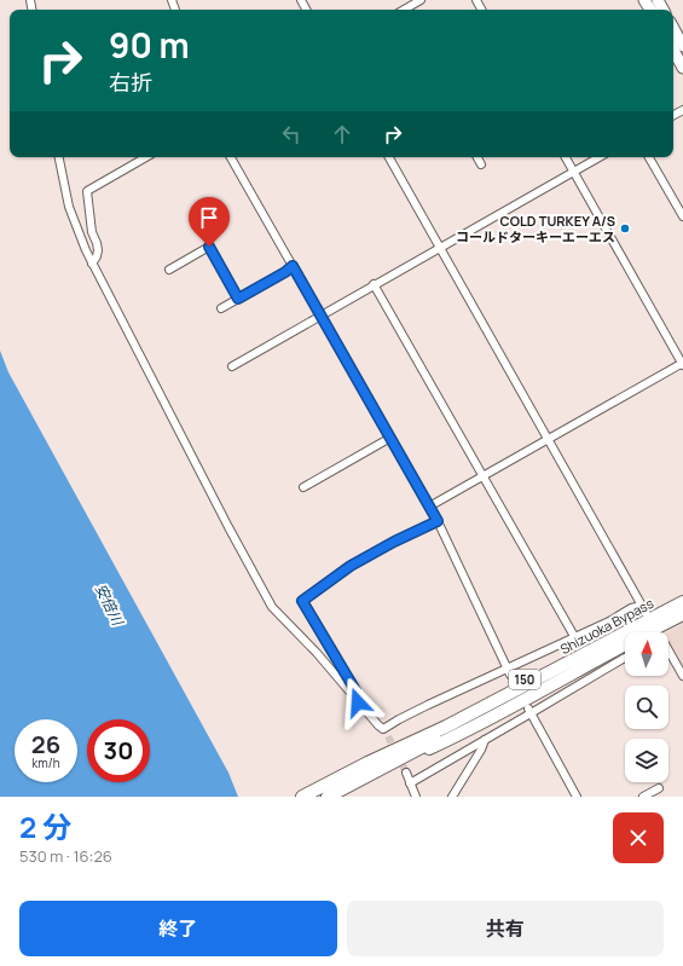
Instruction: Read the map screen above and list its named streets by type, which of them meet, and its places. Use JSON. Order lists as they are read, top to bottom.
{
  "streets": {
    "highway": ["Shizuoka Bypass", "150"]
  },
  "crossings": [
    ["Shizuoka Bypass", "150"]
  ],
  "water": ["安倍川"],
  "places": ["COLD TURKEY A/S コールドターキーエーエス"],
  "north": "top",
  "page": {
    "turn": ["90 m", "右折"],
    "speed": "26 km/h",
    "limit": "30",
    "heading": ["2 分", "530 m · 16:26"],
    "buttons": ["終了", "共有"]
  }
}
